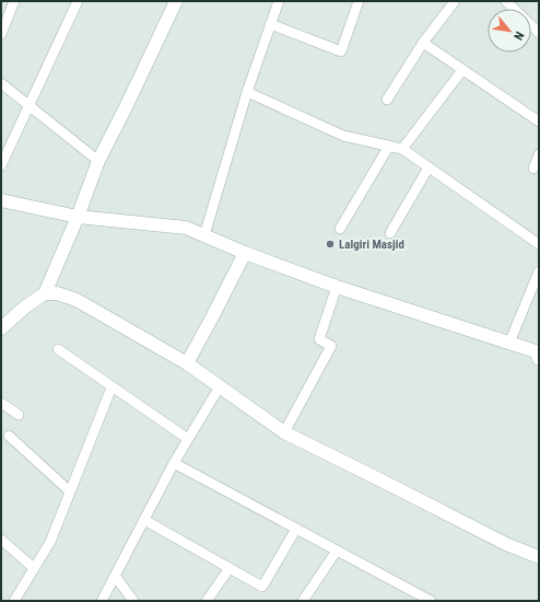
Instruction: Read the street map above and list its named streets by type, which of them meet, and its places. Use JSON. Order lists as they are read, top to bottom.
{
  "places": ["Lalgiri Masjid"],
  "north": "bottom right"
}
